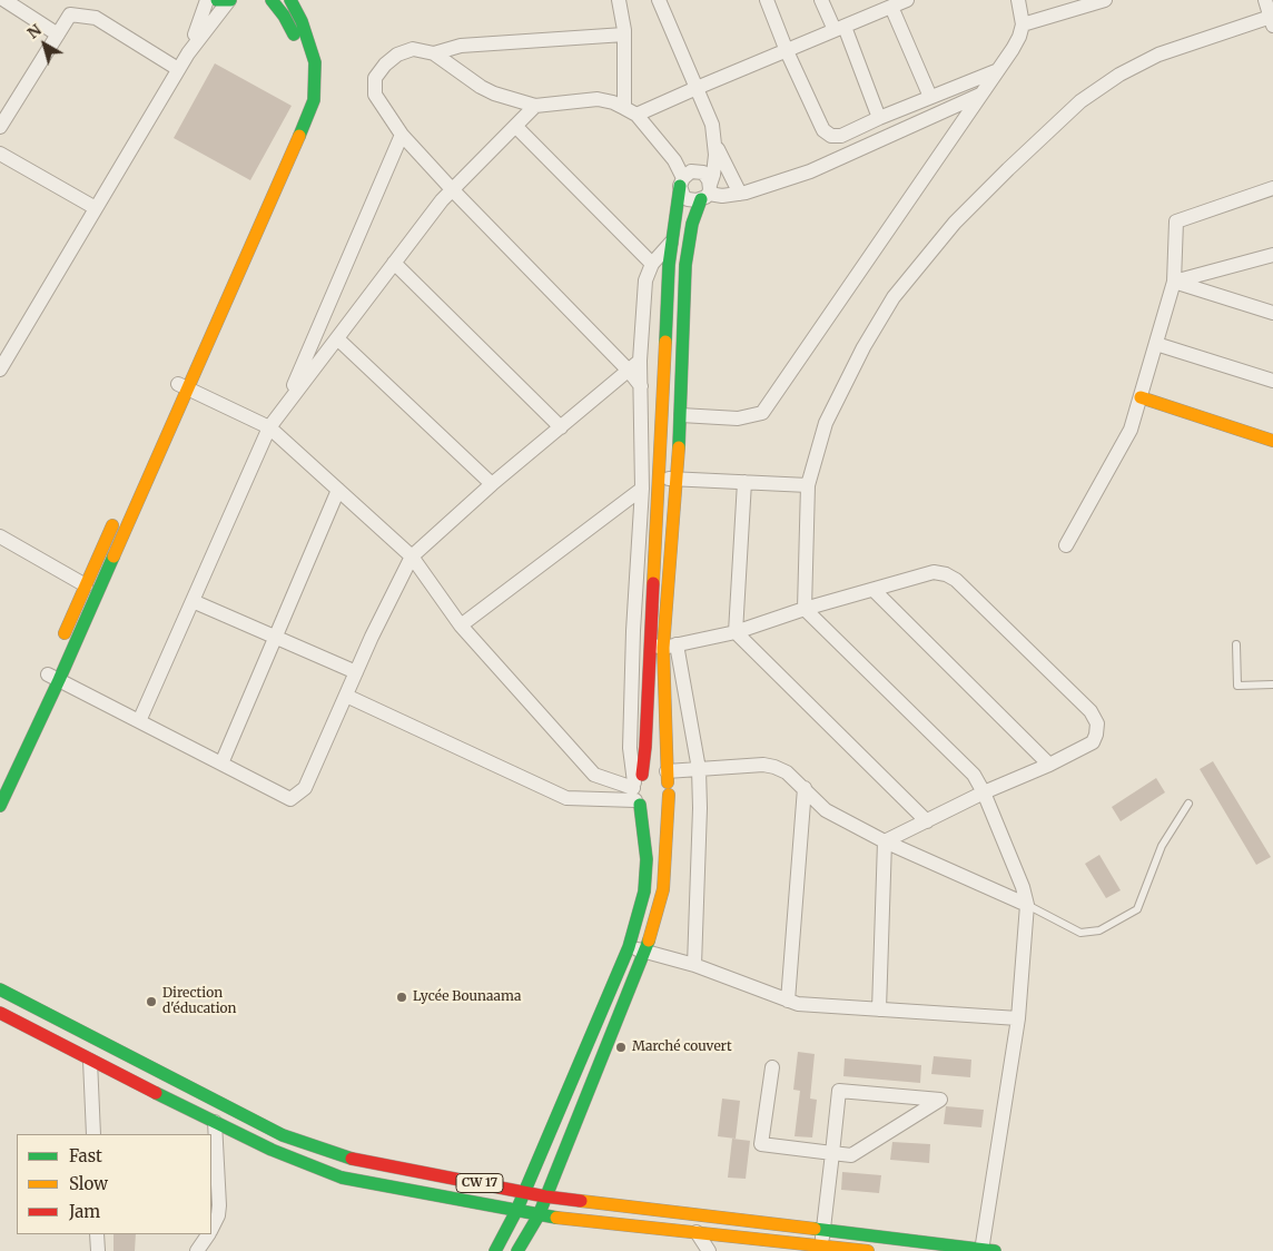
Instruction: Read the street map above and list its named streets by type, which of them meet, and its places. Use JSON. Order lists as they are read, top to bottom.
{
  "streets": {
    "street": ["CW 17"]
  },
  "places": ["Lycée Bounaama", "Direction d'éducation", "Marché couvert"],
  "legend": ["Fast", "Slow", "Jam"],
  "north": "top left"
}
